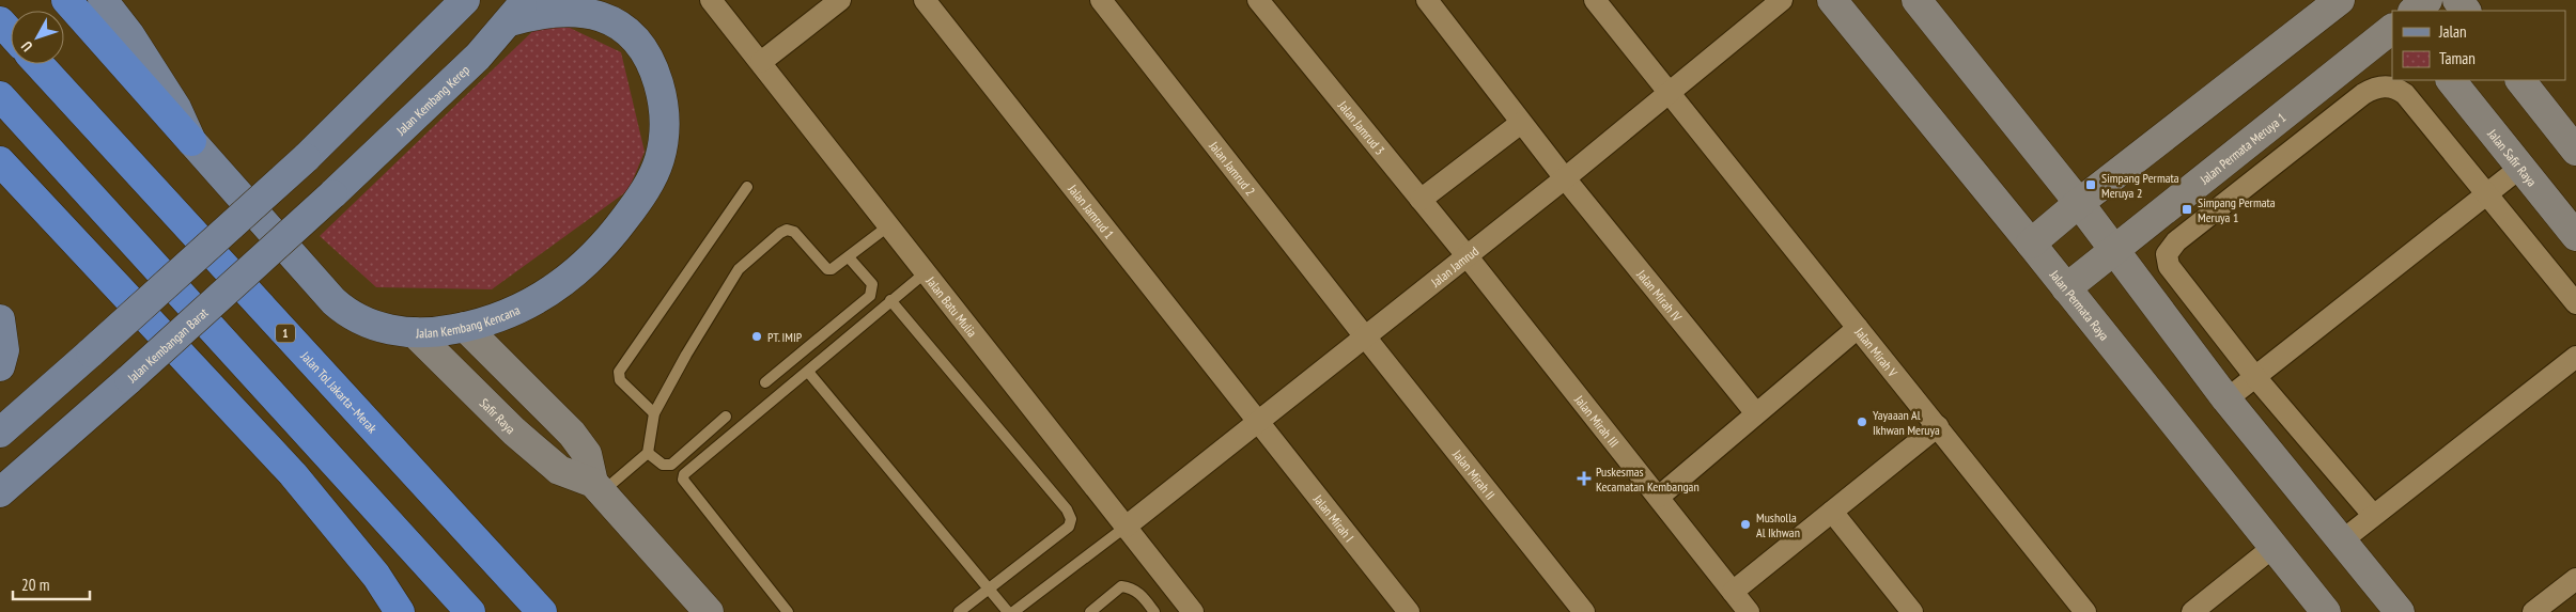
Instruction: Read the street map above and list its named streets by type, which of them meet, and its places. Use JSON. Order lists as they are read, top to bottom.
{
  "streets": {
    "highway": ["1", "Jalan Tol Jakarta–Merak"],
    "main road": ["Jalan Kembang Kerep", "Jalan Kembang Kencana", "Jalan Kembangan Barat"],
    "street": [
      "Jalan Jamrud 3",
      "Jalan Permata Meruya 1",
      "Jalan Safir Raya",
      "Jalan Jamrud 2",
      "Jalan Jamrud 1",
      "Jalan Jamrud",
      "Jalan Mirah IV",
      "Jalan Batu Mulia",
      "Jalan Permata Raya",
      "Jalan Mirah V",
      "Safir Raya",
      "Jalan Mirah III",
      "Jalan Mirah II",
      "Jalan Mirah I"
    ]
  },
  "crossings": [
    ["Jalan Kembang Kerep", "Jalan Kembang Kencana"],
    ["Jalan Kembang Kerep", "Jalan Kembangan Barat"],
    ["Jalan Jamrud 3", "Jalan Jamrud"],
    ["Jalan Jamrud 3", "Jalan Mirah III"],
    ["Jalan Permata Meruya 1", "Jalan Permata Raya"],
    ["Jalan Jamrud 2", "Jalan Jamrud"],
    ["Jalan Jamrud 2", "Jalan Mirah II"],
    ["Jalan Jamrud 1", "Jalan Jamrud"],
    ["Jalan Jamrud 1", "Jalan Mirah I"],
    ["Jalan Jamrud", "Jalan Mirah IV"],
    ["Jalan Jamrud", "Jalan Batu Mulia"],
    ["Jalan Jamrud", "Jalan Mirah V"],
    ["Jalan Jamrud", "Jalan Mirah III"],
    ["Jalan Jamrud", "Jalan Mirah II"],
    ["Jalan Jamrud", "Jalan Mirah I"],
    ["Jalan Kembang Kencana", "Safir Raya"]
  ],
  "places": {
    "transit": ["Simpang Permata Meruya 2", "Simpang Permata Meruya 1"],
    "other": ["PT. IMIP", "Yayaaan Al Ikhwan Meruya", "Musholla Al Ikhwan"],
    "health": ["Puskesmas Kecamatan Kembangan"]
  },
  "legend": ["Jalan", "Taman"],
  "scale_bar": "20 m",
  "north": "bottom left"
}
